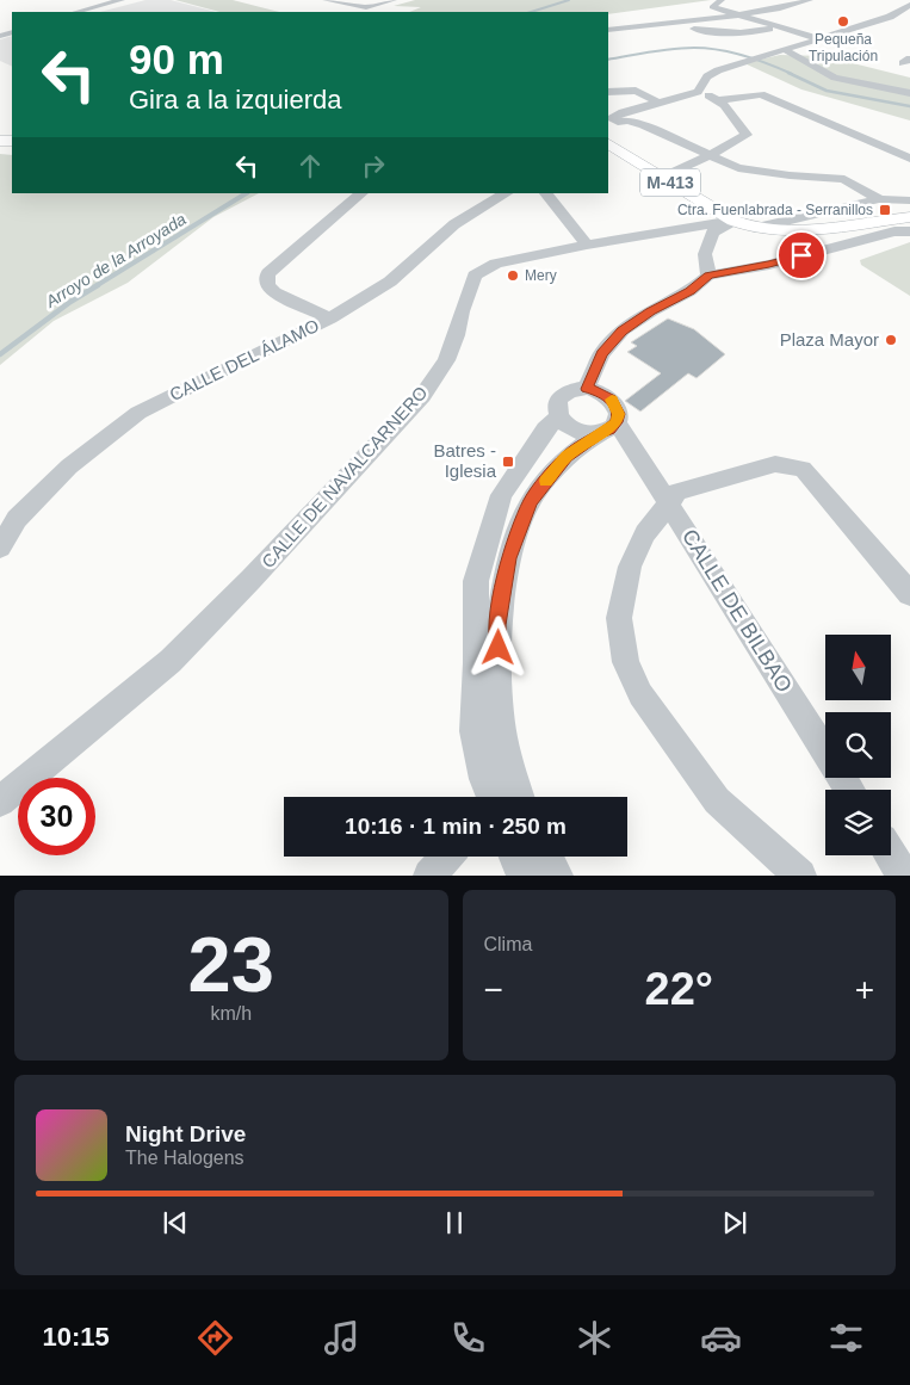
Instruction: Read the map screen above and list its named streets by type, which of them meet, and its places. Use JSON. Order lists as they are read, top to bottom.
{
  "streets": {
    "main road": ["M-413"],
    "street": ["CALLE DEL ÁLAMO", "CALLE DE NAVALCARNERO", "CALLE DE BILBAO"]
  },
  "crossings": [
    ["M-413", "CALLE DE NAVALCARNERO"]
  ],
  "water": ["Arroyo de la Arroyada"],
  "places": {
    "other": ["Pequeña Tripulación", "Mery", "Plaza Mayor"],
    "transit": ["Ctra. Fuenlabrada - Serranillos", "Batres - Iglesia"]
  },
  "north": "top",
  "page": {
    "turn": ["90 m", "Gira a la izquierda"],
    "limit": "30",
    "trip": "10:16 · 1 min · 250 m",
    "tile": [
      ["23", "km/h"],
      "Clima"
    ],
    "heat": ["−", "22°", "+"],
    "song": ["Night Drive", "The Halogens"],
    "tabs": "10:15"
  }
}
